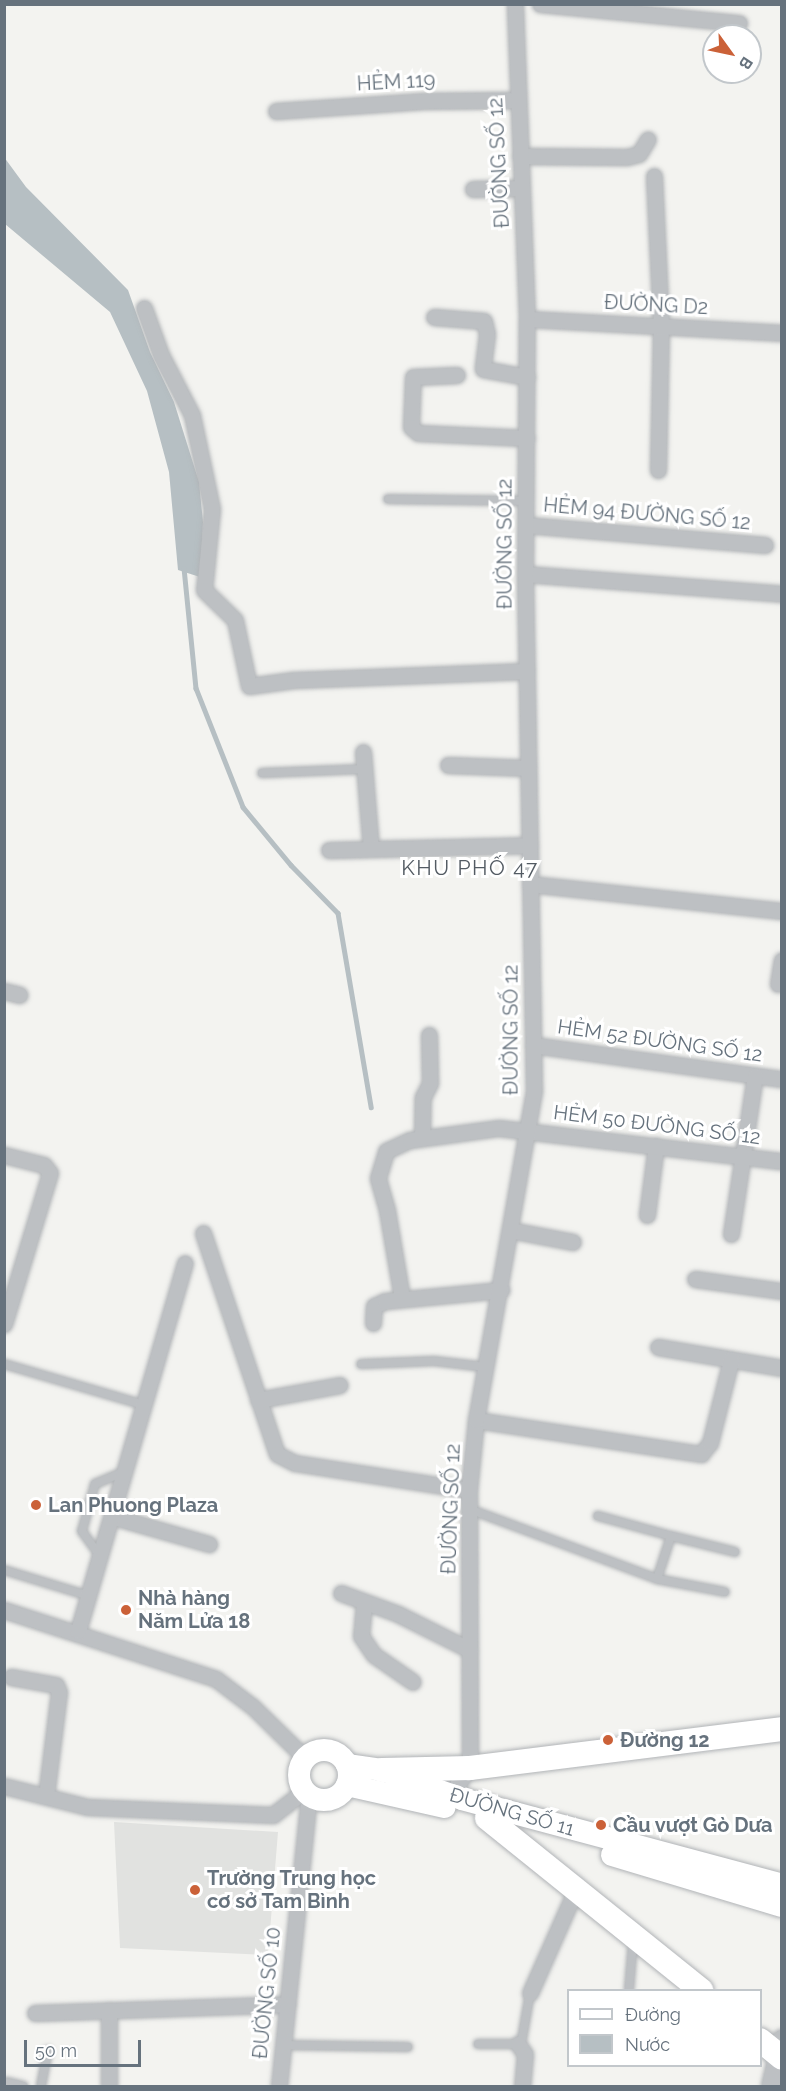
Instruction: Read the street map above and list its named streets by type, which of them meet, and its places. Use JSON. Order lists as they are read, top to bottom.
{
  "streets": {
    "main road": ["ĐƯỜNG SỐ 11"],
    "street": [
      "HẺM 119",
      "ĐƯỜNG SỐ 12",
      "ĐƯỜNG D2",
      "HẺM 94 ĐƯỜNG SỐ 12",
      "HẺM 52 ĐƯỜNG SỐ 12",
      "HẺM 50 ĐƯỜNG SỐ 12",
      "ĐƯỜNG SỐ 10"
    ]
  },
  "crossings": [
    ["HẺM 119", "ĐƯỜNG SỐ 12"],
    ["ĐƯỜNG SỐ 12", "ĐƯỜNG D2"],
    ["ĐƯỜNG SỐ 12", "HẺM 94 ĐƯỜNG SỐ 12"],
    ["ĐƯỜNG SỐ 12", "HẺM 52 ĐƯỜNG SỐ 12"],
    ["ĐƯỜNG SỐ 12", "HẺM 50 ĐƯỜNG SỐ 12"],
    ["ĐƯỜNG SỐ 12", "ĐƯỜNG SỐ 11"],
    ["ĐƯỜNG SỐ 11", "ĐƯỜNG SỐ 10"]
  ],
  "districts": ["KHU PHỐ 47"],
  "places": [
    "Lan Phuong Plaza",
    "Nhà hàng Năm Lửa 18",
    "Đường 12",
    "Cầu vượt Gò Dưa",
    "Trường Trung học cơ sở Tam Bình"
  ],
  "legend": ["Đường", "Nước"],
  "scale_bar": "50 m",
  "north": "bottom right"
}
